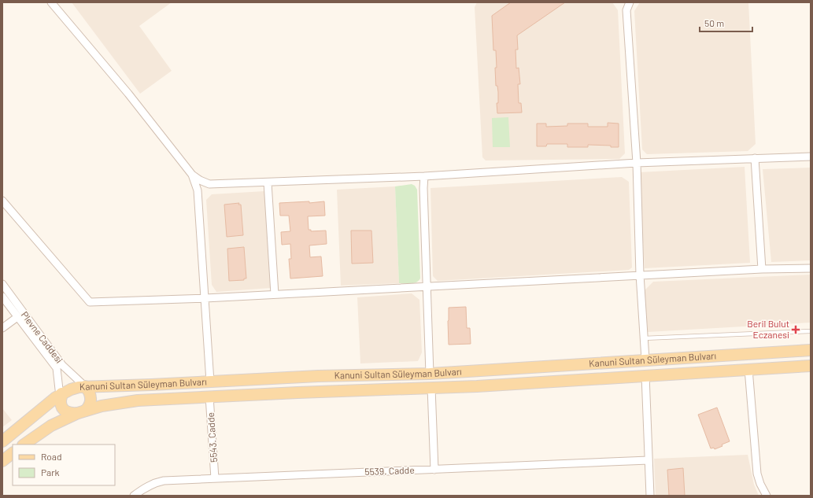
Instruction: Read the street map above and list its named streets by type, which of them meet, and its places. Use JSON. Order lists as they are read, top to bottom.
{
  "streets": {
    "main road": ["Kanuni Sultan Süleyman Bulvarı"],
    "street": ["Plevne Caddesi", "5543. Cadde", "5539. Cadde"]
  },
  "crossings": [
    ["Plevne Caddesi", "Kanuni Sultan Süleyman Bulvarı"],
    ["Kanuni Sultan Süleyman Bulvarı", "5543. Cadde"],
    ["5543. Cadde", "5539. Cadde"]
  ],
  "places": {
    "health": ["Beril Bulut Eczanesi"]
  },
  "legend": ["Road", "Park"],
  "scale_bar": "50 m"
}
